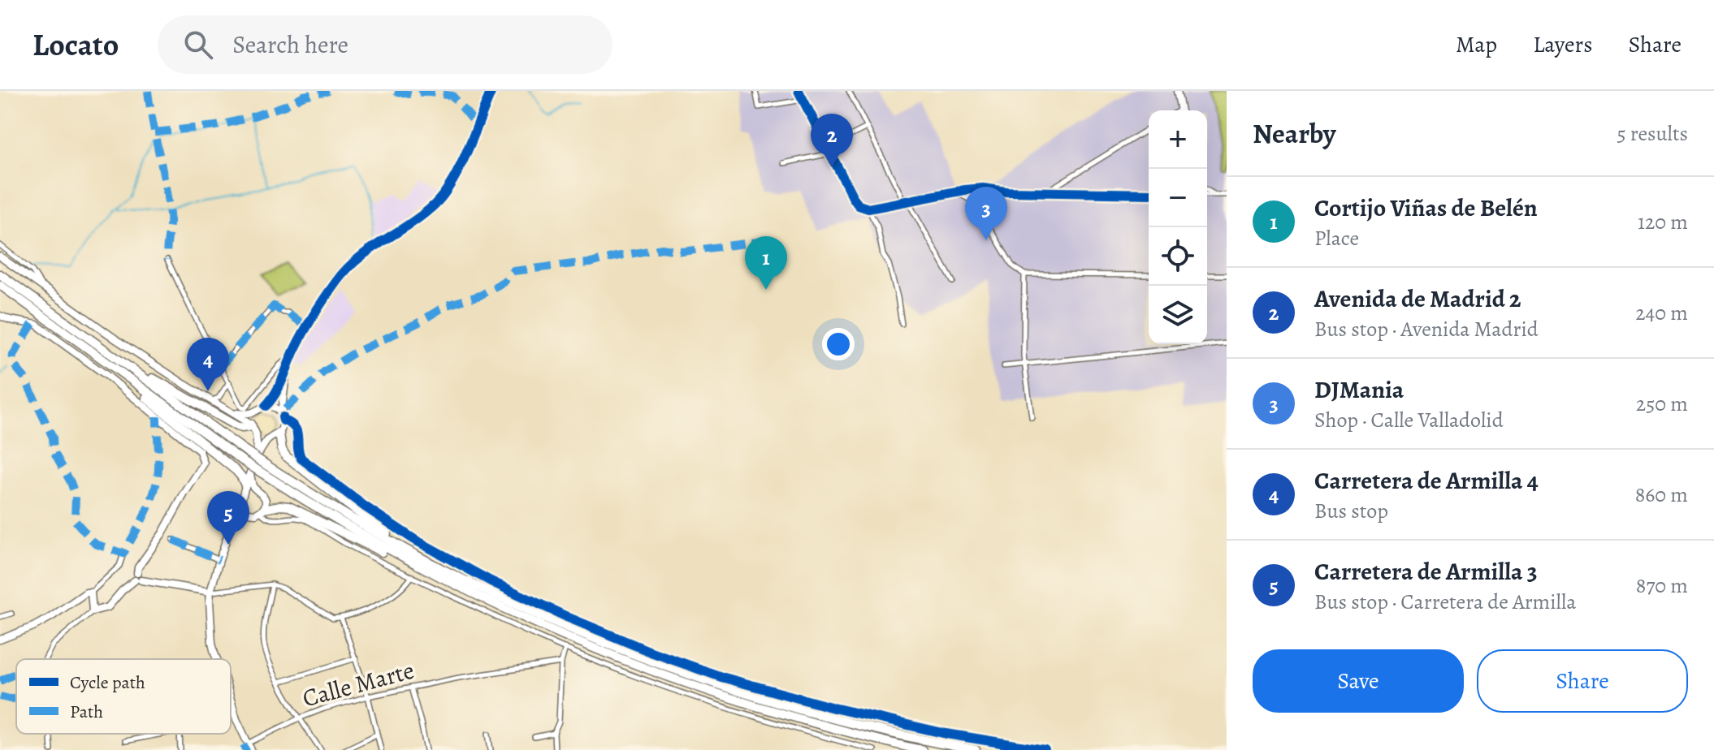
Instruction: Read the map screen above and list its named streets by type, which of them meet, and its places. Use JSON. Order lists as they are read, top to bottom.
{
  "streets": {
    "street": ["Calle Marte"]
  },
  "legend": ["Cycle path", "Path"],
  "page": {
    "header": "Locato",
    "search": "Search here",
    "nav": ["Map", "Layers", "Share"],
    "heading": ["Nearby", "5 results"],
    "map_buttons": ["+", "−"],
    "pins": [
      "2",
      "3",
      "1",
      "4",
      "5"
    ],
    "list": [
      {
        "mark": "1",
        "name": "Cortijo Viñas de Belén",
        "note": "Place",
        "value": "120 m"
      },
      {
        "mark": "2",
        "name": "Avenida de Madrid 2",
        "note": "Bus stop · Avenida Madrid",
        "value": "240 m"
      },
      {
        "mark": "3",
        "name": "DJMania",
        "note": "Shop · Calle Valladolid",
        "value": "250 m"
      },
      {
        "mark": "4",
        "name": "Carretera de Armilla 4",
        "note": "Bus stop",
        "value": "860 m"
      },
      {
        "mark": "5",
        "name": "Carretera de Armilla 3",
        "note": "Bus stop · Carretera de Armilla",
        "value": "870 m"
      }
    ],
    "buttons": ["Save", "Share"]
  }
}
